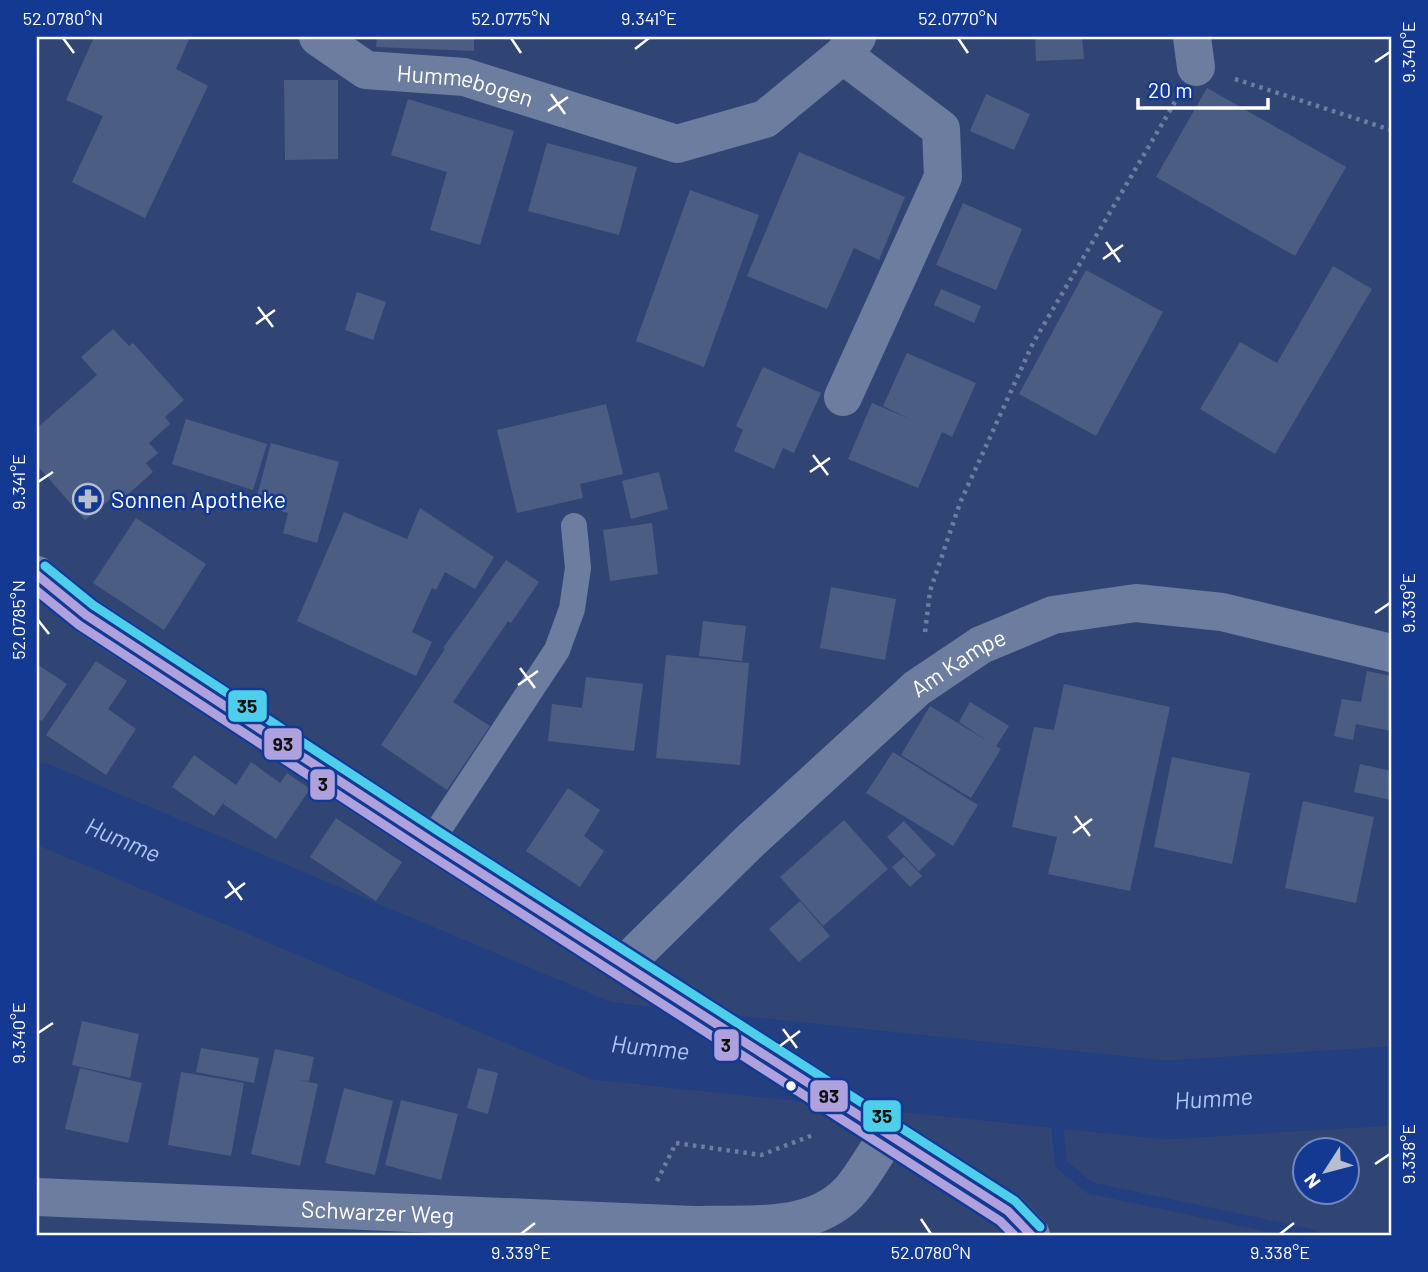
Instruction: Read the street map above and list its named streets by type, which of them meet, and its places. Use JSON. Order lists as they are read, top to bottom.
{
  "streets": {
    "street": ["Hummebogen", "Am Kampe", "Schwarzer Weg"]
  },
  "water": ["Humme"],
  "places": {
    "pharmacy": ["Sonnen Apotheke"]
  },
  "lines": ["transit line 35", "transit line 93", "transit line 3"],
  "scale_bar": "20 m",
  "north": "bottom left",
  "coordinates": [
    "52.0780°N",
    "52.0775°N",
    "9.341°E",
    "52.0770°N",
    "9.340°E",
    "9.339°E",
    "52.0785°N",
    "9.338°E"
  ]
}
